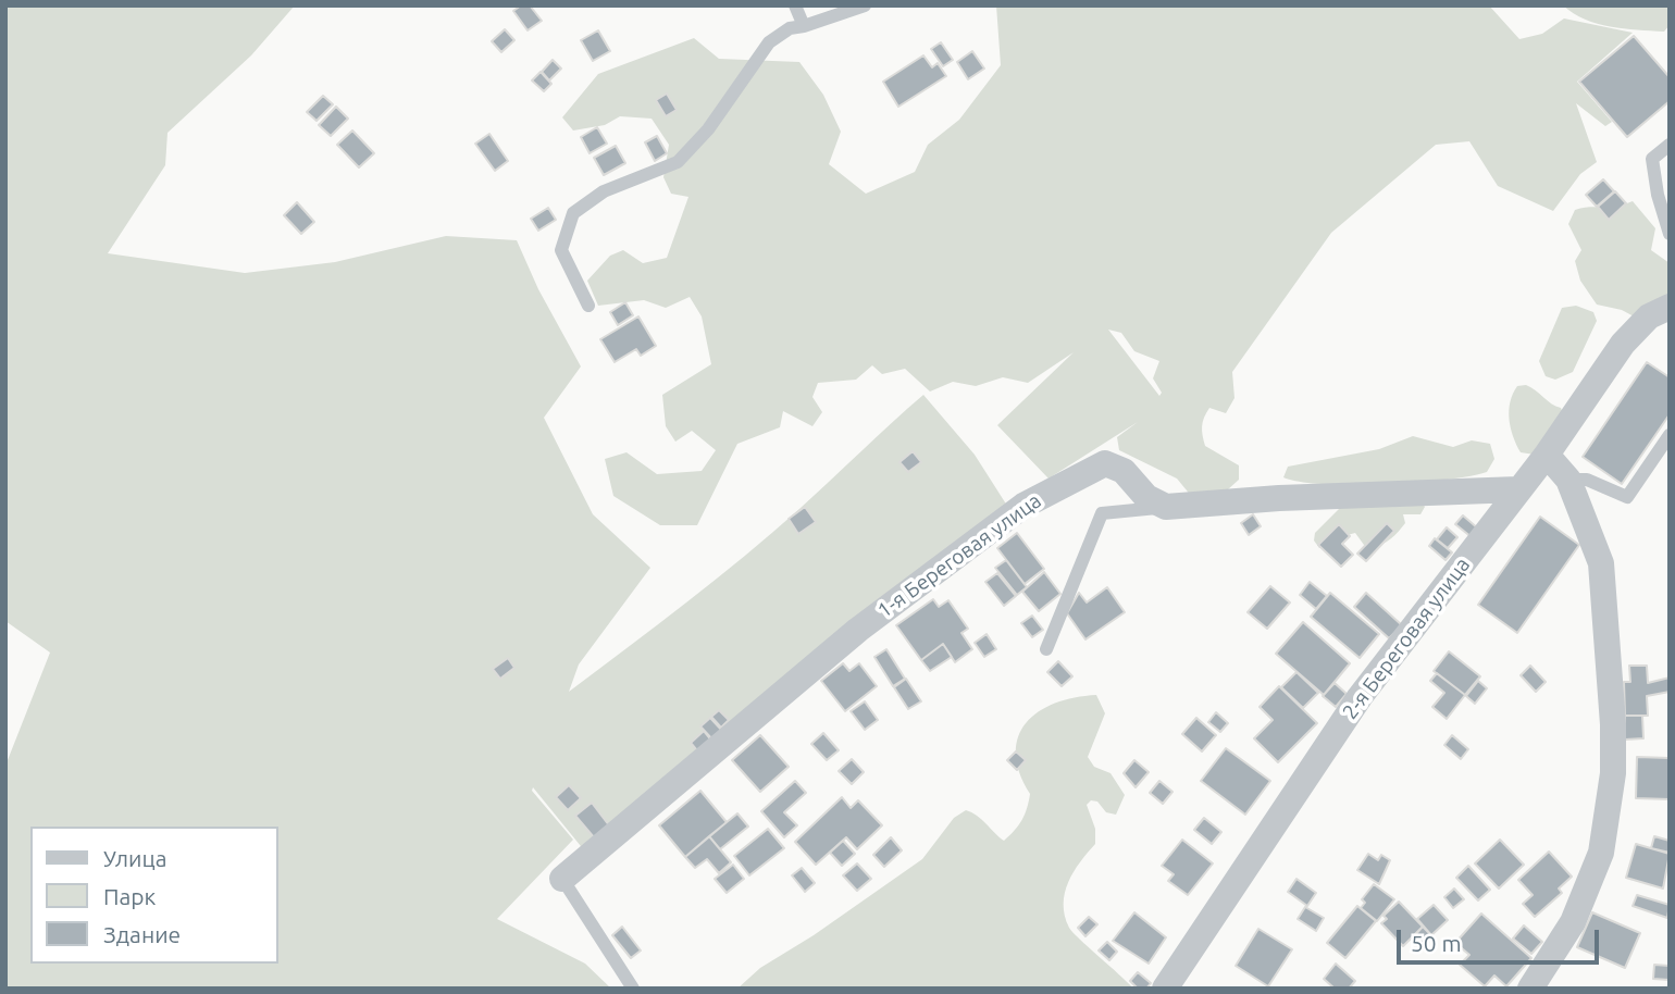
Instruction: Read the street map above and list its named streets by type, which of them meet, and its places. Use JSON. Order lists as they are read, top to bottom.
{
  "streets": {
    "street": ["1-я Береговая улица", "2-я Береговая улица"]
  },
  "legend": ["Улица", "Парк", "Здание"],
  "scale_bar": "50 m"
}
